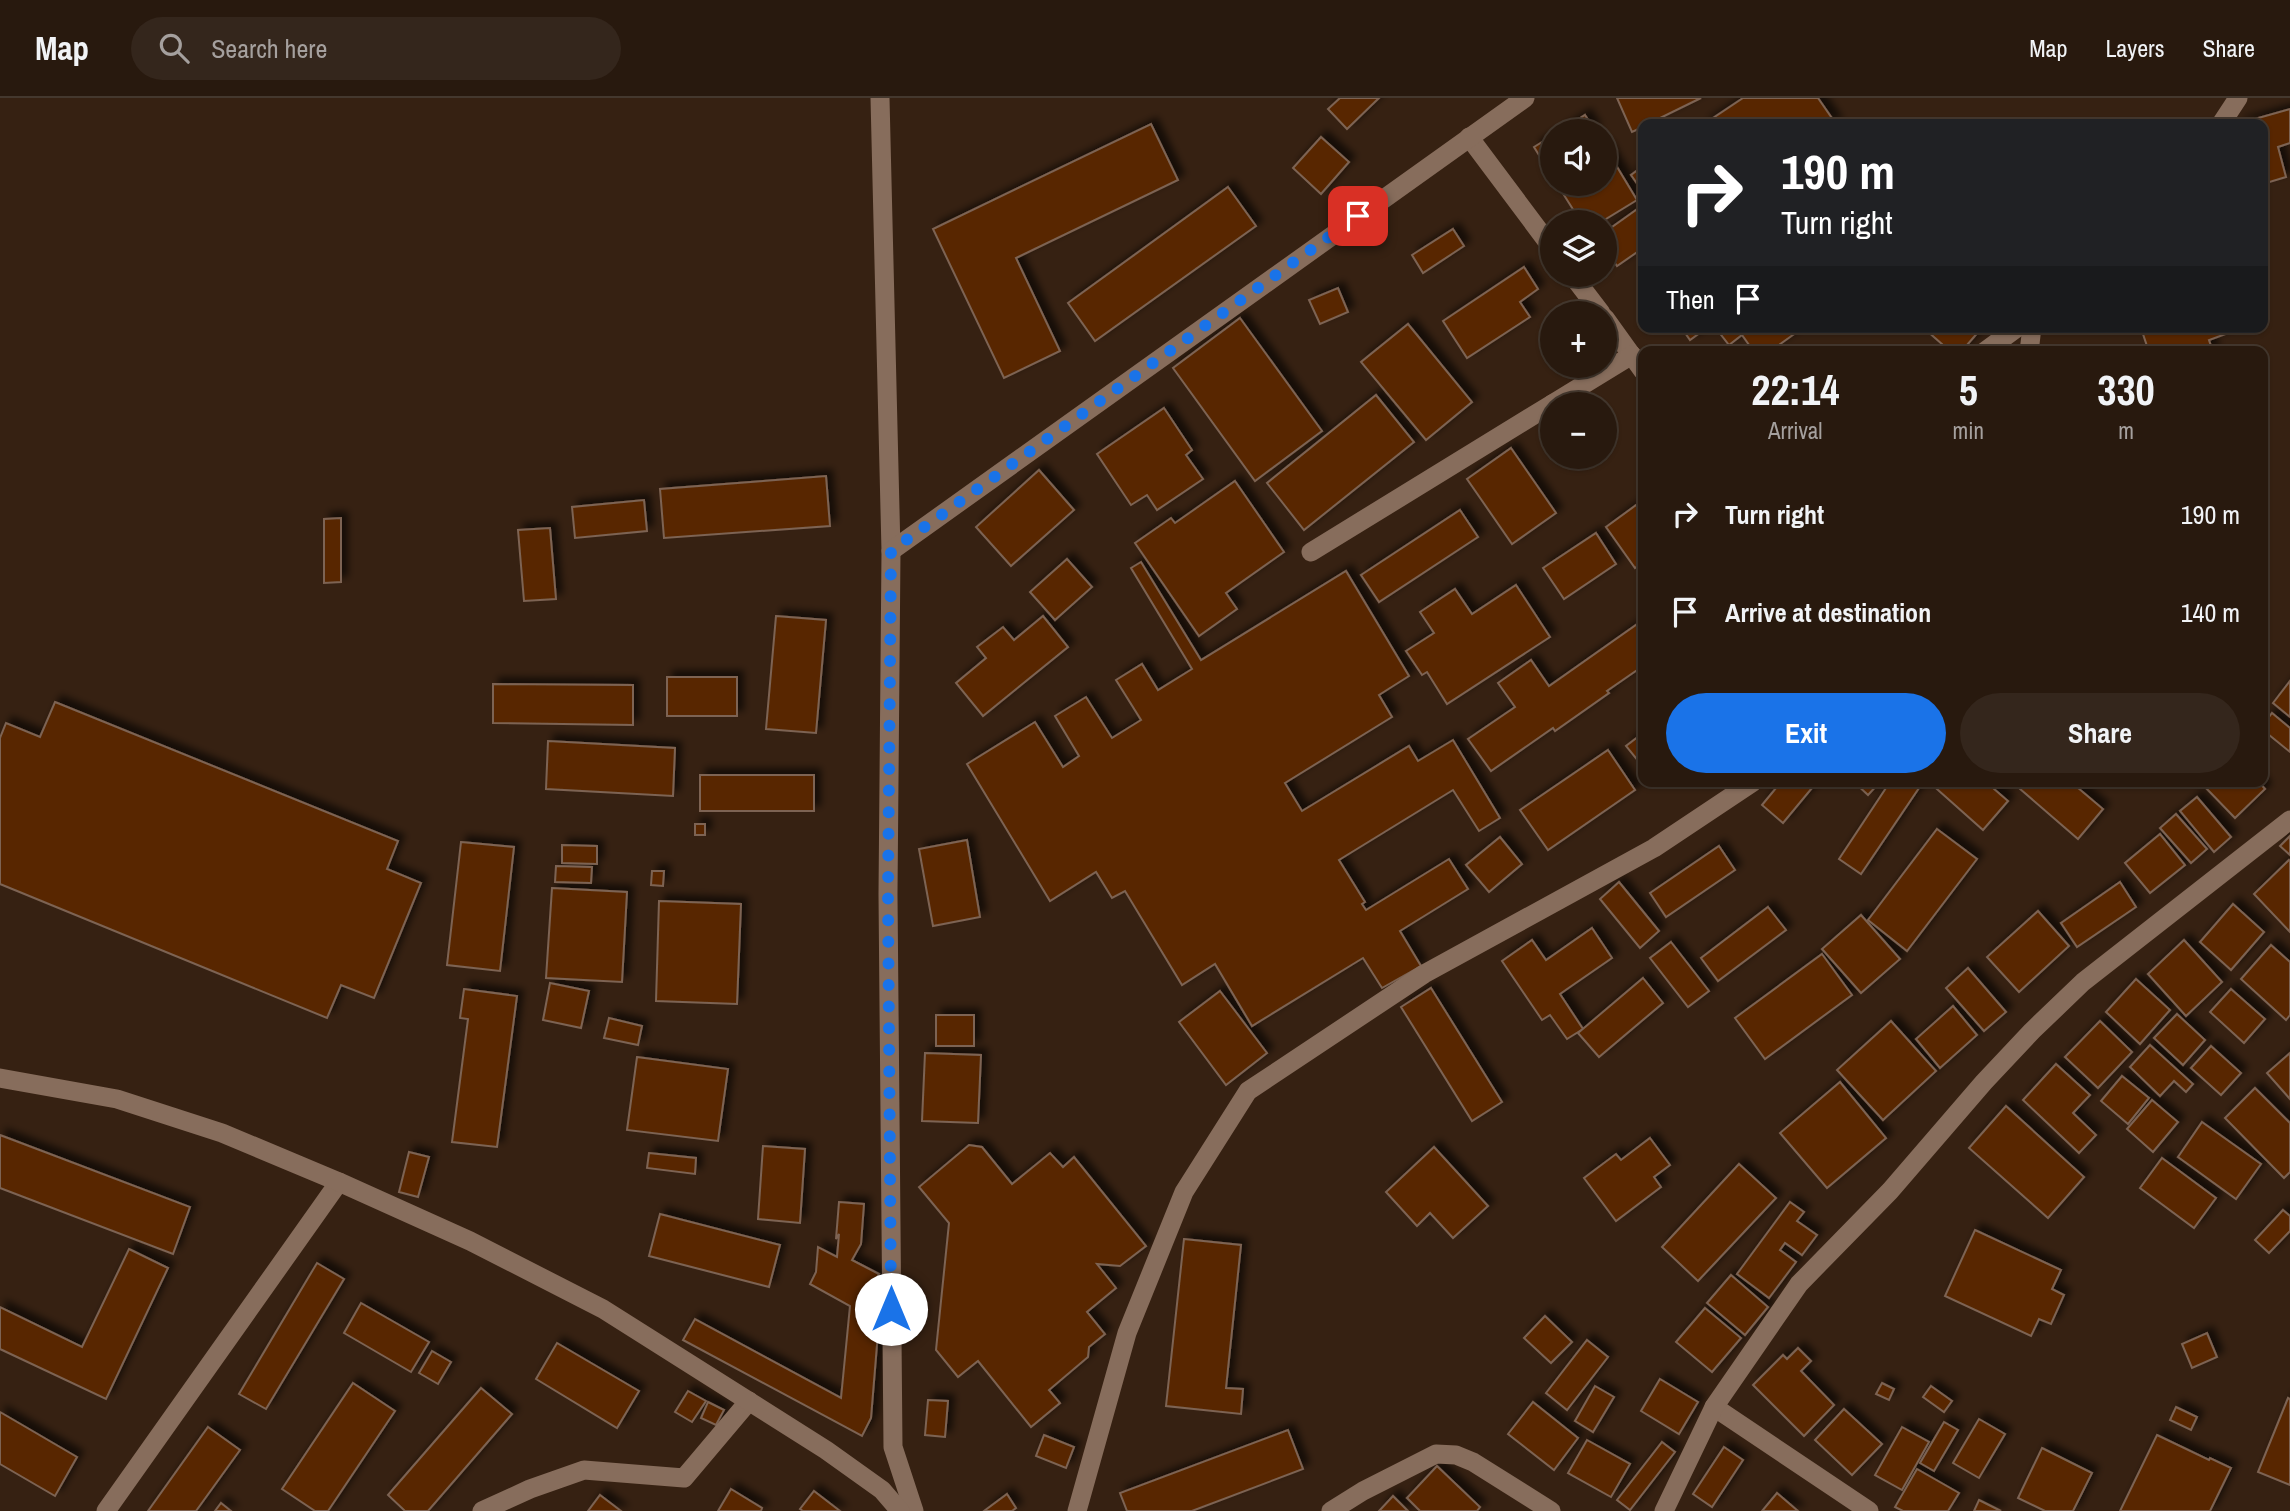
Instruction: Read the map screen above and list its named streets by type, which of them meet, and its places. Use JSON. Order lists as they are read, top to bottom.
{
  "page": {
    "header": "Map",
    "search": "Search here",
    "nav": ["Map", "Layers", "Share"],
    "map_buttons": ["+", "−"],
    "turn": ["190 m", "Turn right"],
    "then": "Then",
    "eta": [
      "22:14",
      "Arrival",
      "5",
      "min",
      "330",
      "m"
    ],
    "list": [
      {
        "name": "Turn right",
        "value": "190 m"
      },
      {
        "name": "Arrive at destination",
        "value": "140 m"
      }
    ],
    "buttons": ["Exit", "Share"]
  }
}
